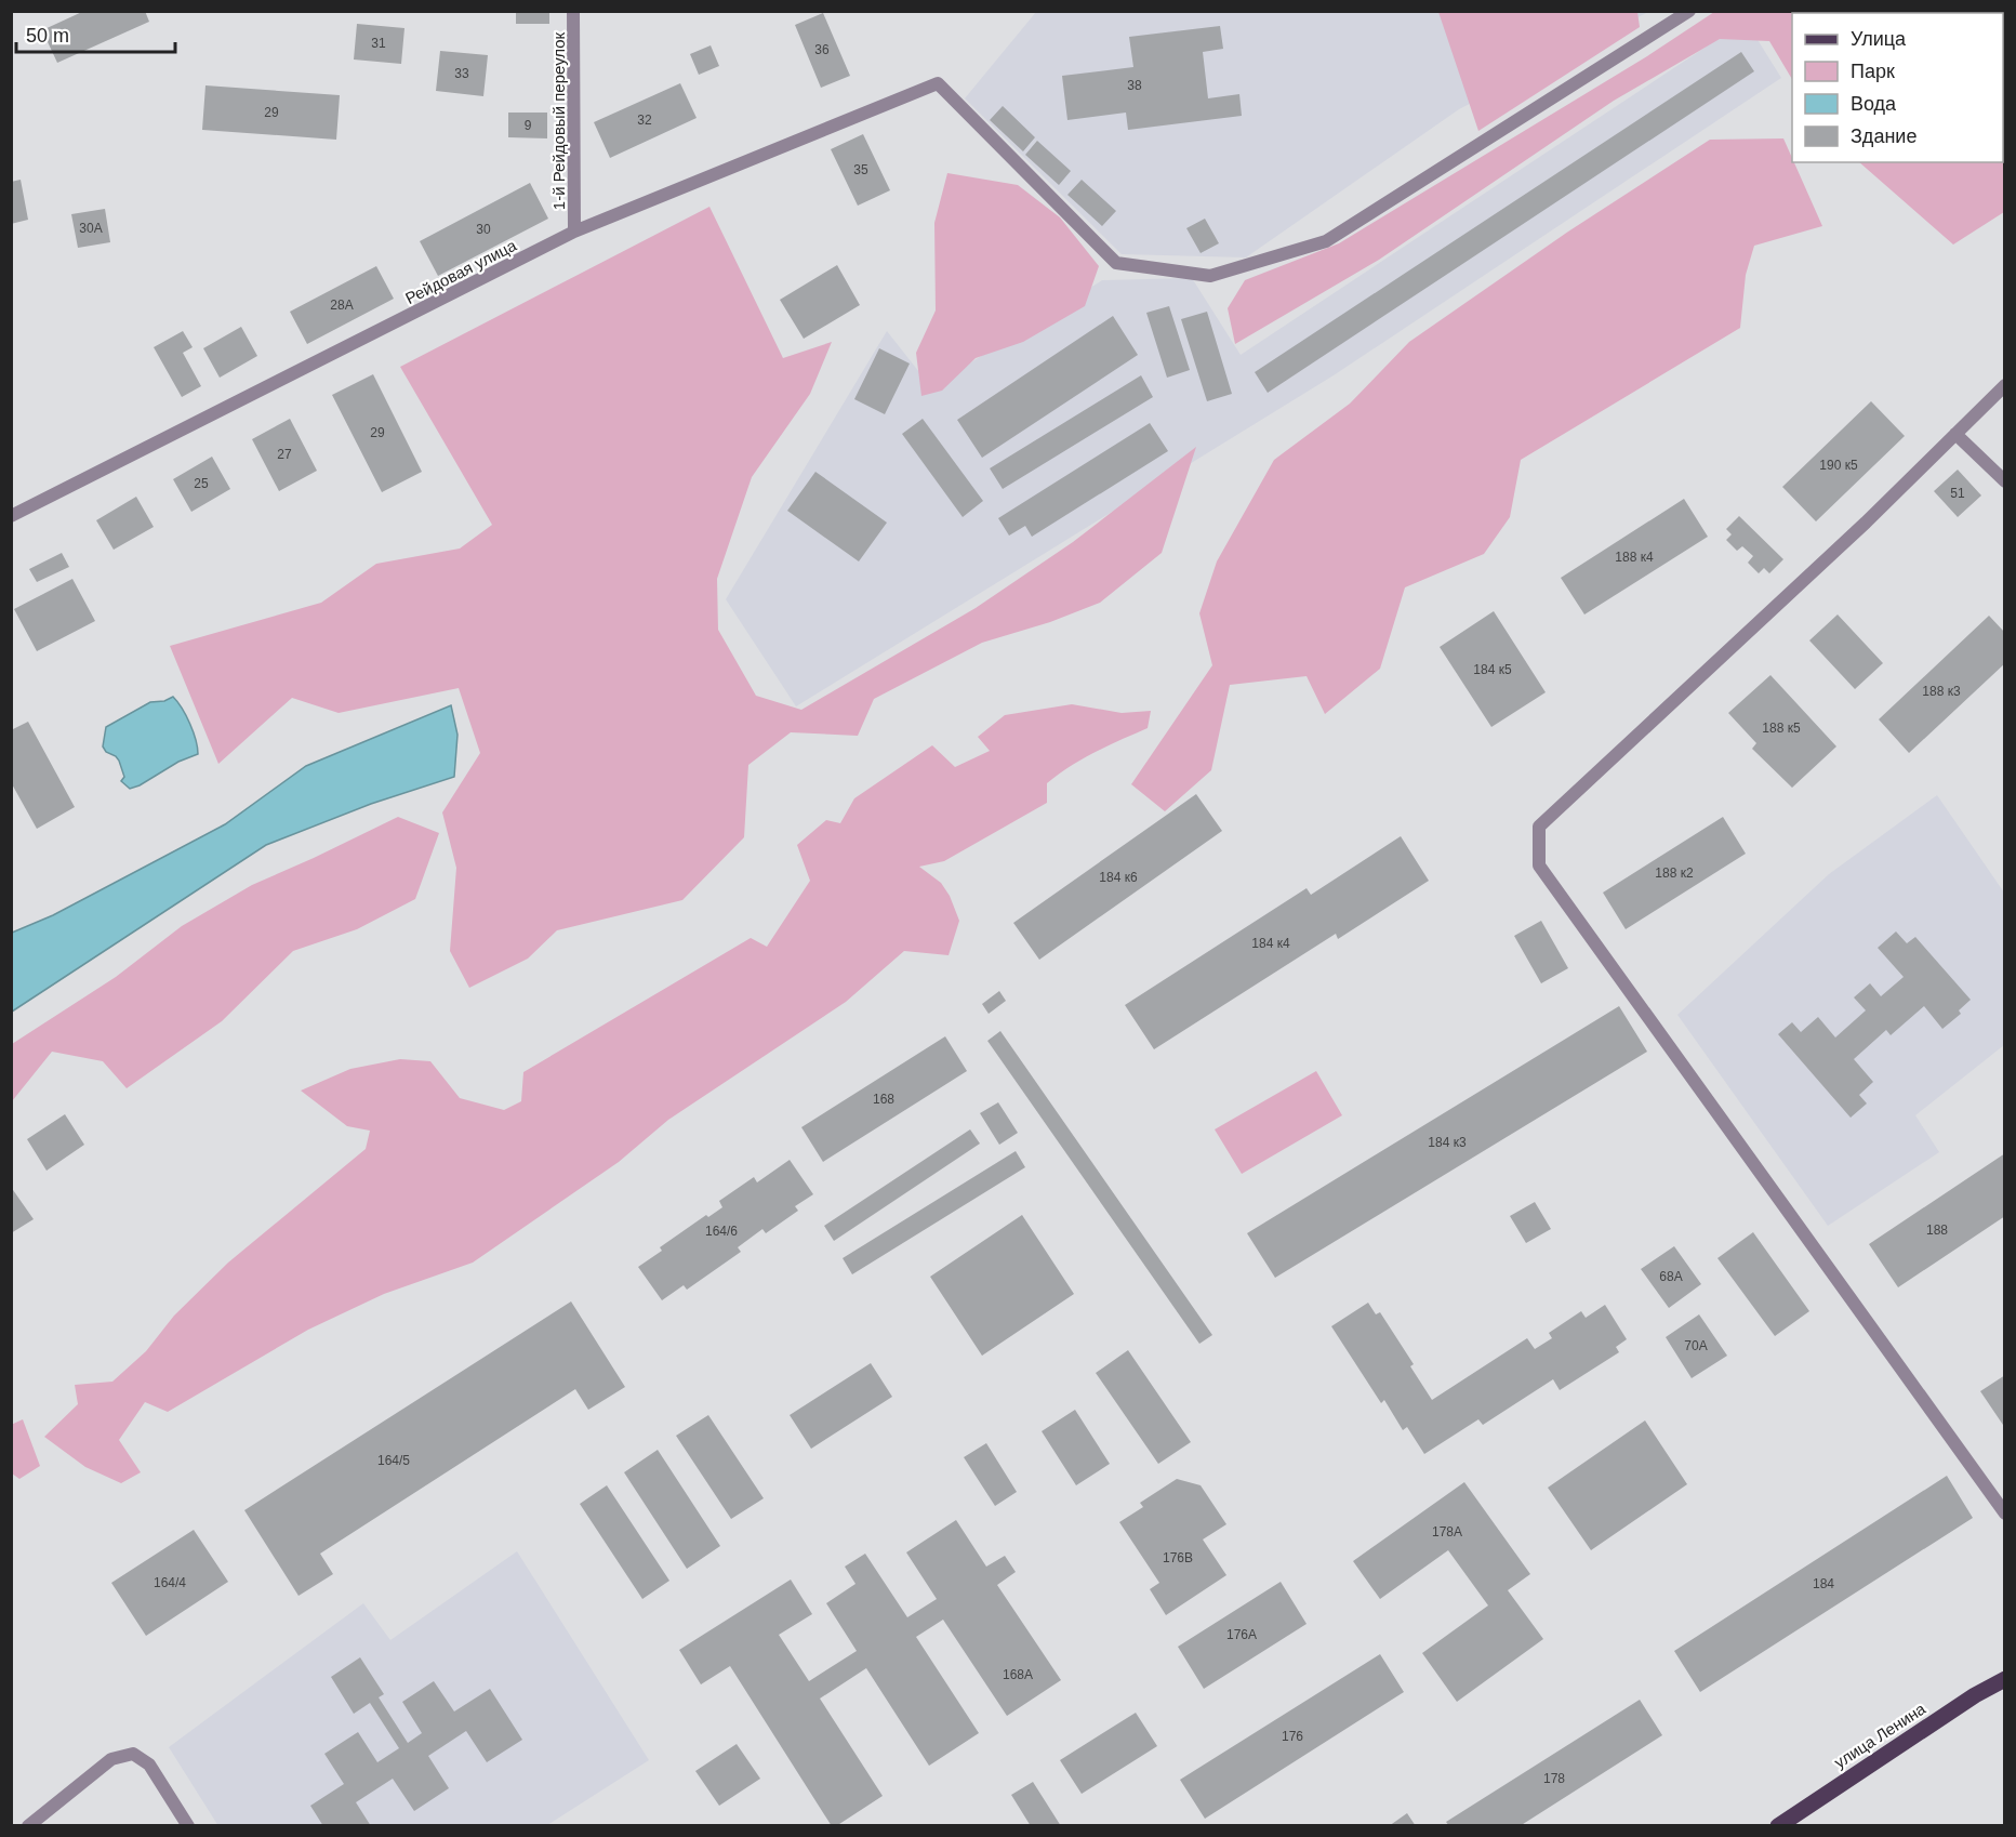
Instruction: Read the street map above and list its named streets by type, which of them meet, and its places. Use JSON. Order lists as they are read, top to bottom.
{
  "streets": {
    "main road": ["улица Ленина"],
    "street": ["1-й Рейдовый переулок", "Рейдовая улица"]
  },
  "crossings": [
    ["1-й Рейдовый переулок", "Рейдовая улица"]
  ],
  "house_numbers": [
    "31",
    "36",
    "33",
    "38",
    "29",
    "32",
    "9",
    "35",
    "30А",
    "30",
    "28А",
    "29",
    "27",
    "190 к5",
    "25",
    "51",
    "188 к4",
    "184 к5",
    "188 к3",
    "188 к5",
    "188 к2",
    "184 к6",
    "184 к4",
    "168",
    "184 к3",
    "188",
    "164/6",
    "68А",
    "70А",
    "164/5",
    "178А",
    "176В",
    "164/4",
    "184",
    "176А",
    "168А",
    "176",
    "178"
  ],
  "legend": [
    "Улица",
    "Парк",
    "Вода",
    "Здание"
  ],
  "scale_bar": "50 m"
}
